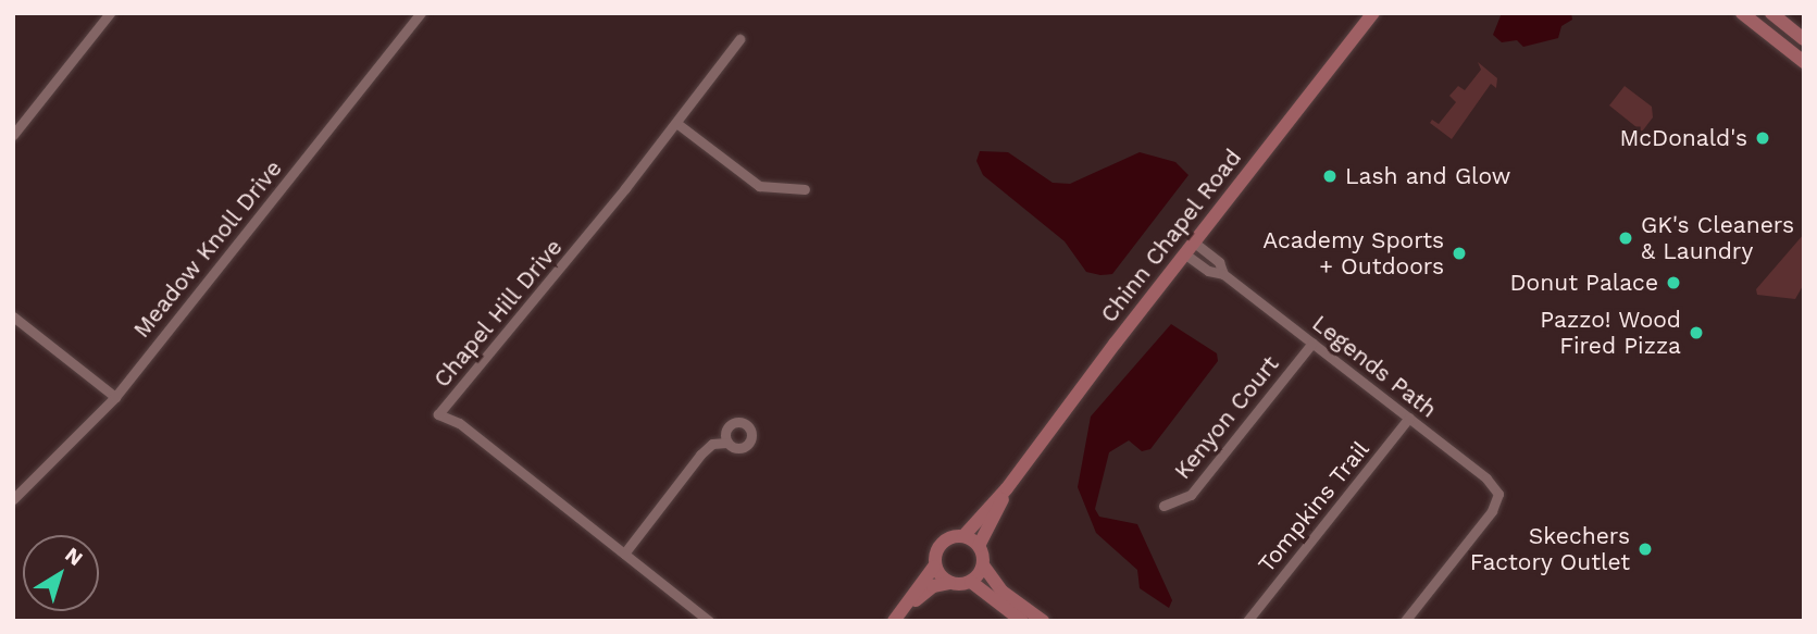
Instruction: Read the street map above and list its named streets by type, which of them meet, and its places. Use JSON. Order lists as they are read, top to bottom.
{
  "streets": {
    "street": [
      "Chinn Chapel Road",
      "Meadow Knoll Drive",
      "Chapel Hill Drive",
      "Legends Path",
      "Kenyon Court",
      "Tompkins Trail"
    ]
  },
  "crossings": [
    ["Chinn Chapel Road", "Legends Path"],
    ["Legends Path", "Kenyon Court"],
    ["Legends Path", "Tompkins Trail"]
  ],
  "places": [
    "McDonald's",
    "Lash and Glow",
    "GK's Cleaners & Laundry",
    "Academy Sports + Outdoors",
    "Donut Palace",
    "Pazzo! Wood Fired Pizza",
    "Skechers Factory Outlet"
  ],
  "north": "top right"
}
